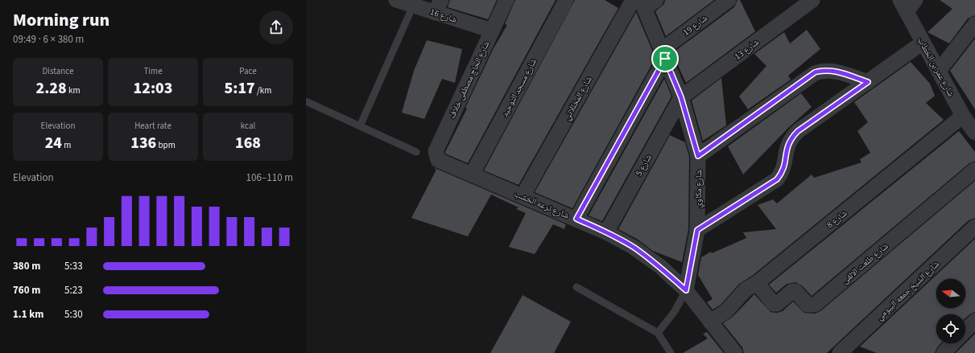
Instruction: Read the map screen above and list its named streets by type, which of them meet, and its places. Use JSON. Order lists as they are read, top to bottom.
{
  "streets": {
    "street": [
      "شارع 16",
      "شارع 19",
      "شارع 13",
      "شارع عمر بن الخطاب",
      "شارع الحاج مصطفى خلاف",
      "شارع مسجد التوحيد",
      "شارع المخللاتي",
      "شارع 5",
      "شارع مكاوي",
      "شارع ترعه الخشب",
      "شارع 8",
      "شارع طلعت الالفى",
      "شارع الشيخ جمعه البيومي"
    ]
  },
  "crossings": [
    ["شارع 16", "شارع الحاج مصطفى خلاف"],
    ["شارع 19", "شارع مكاوي"],
    ["شارع 13", "شارع 5"],
    ["شارع 13", "شارع مكاوي"],
    ["شارع عمر بن الخطاب", "شارع 8"],
    ["شارع الحاج مصطفى خلاف", "شارع ترعه الخشب"],
    ["شارع مسجد التوحيد", "شارع ترعه الخشب"],
    ["شارع المخللاتي", "شارع مكاوي"],
    ["شارع المخللاتي", "شارع ترعه الخشب"],
    ["شارع 5", "شارع مكاوي"],
    ["شارع 5", "شارع ترعه الخشب"],
    ["شارع مكاوي", "شارع ترعه الخشب"],
    ["شارع ترعه الخشب", "شارع 8"],
    ["شارع 8", "شارع طلعت الالفى"]
  ],
  "north": "left",
  "page": {
    "heading": ["Morning run", "09:49 · 6 × 380 m"],
    "stats": [
      ["Distance", "2.28 km"],
      ["Time", "12:03"],
      ["Pace", "5:17 /km"],
      ["Elevation", "24 m"],
      ["Heart rate", "136 bpm"],
      ["kcal", "168"]
    ],
    "chart": ["Elevation", "106–110 m"],
    "list": [
      {
        "name": "380 m",
        "note": "5:33"
      },
      {
        "name": "760 m",
        "note": "5:23"
      },
      {
        "name": "1.1 km",
        "note": "5:30"
      }
    ]
  }
}
